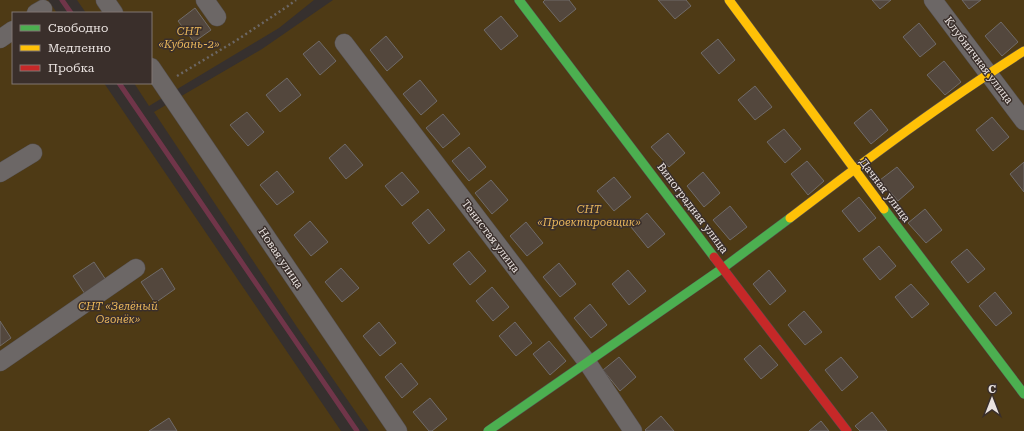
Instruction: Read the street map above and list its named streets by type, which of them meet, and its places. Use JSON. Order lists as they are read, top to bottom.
{
  "streets": {
    "street": [
      "Клубничная улица",
      "Дачная улица",
      "Виноградная улица",
      "Тенистая улица",
      "Новая улица"
    ]
  },
  "parks": ["СНТ «Кубань-2»", "СНТ «Проектировщик»", "СНТ «Зелёный Огонёк»"],
  "legend": ["Свободно", "Медленно", "Пробка"],
  "north": "top"
}
